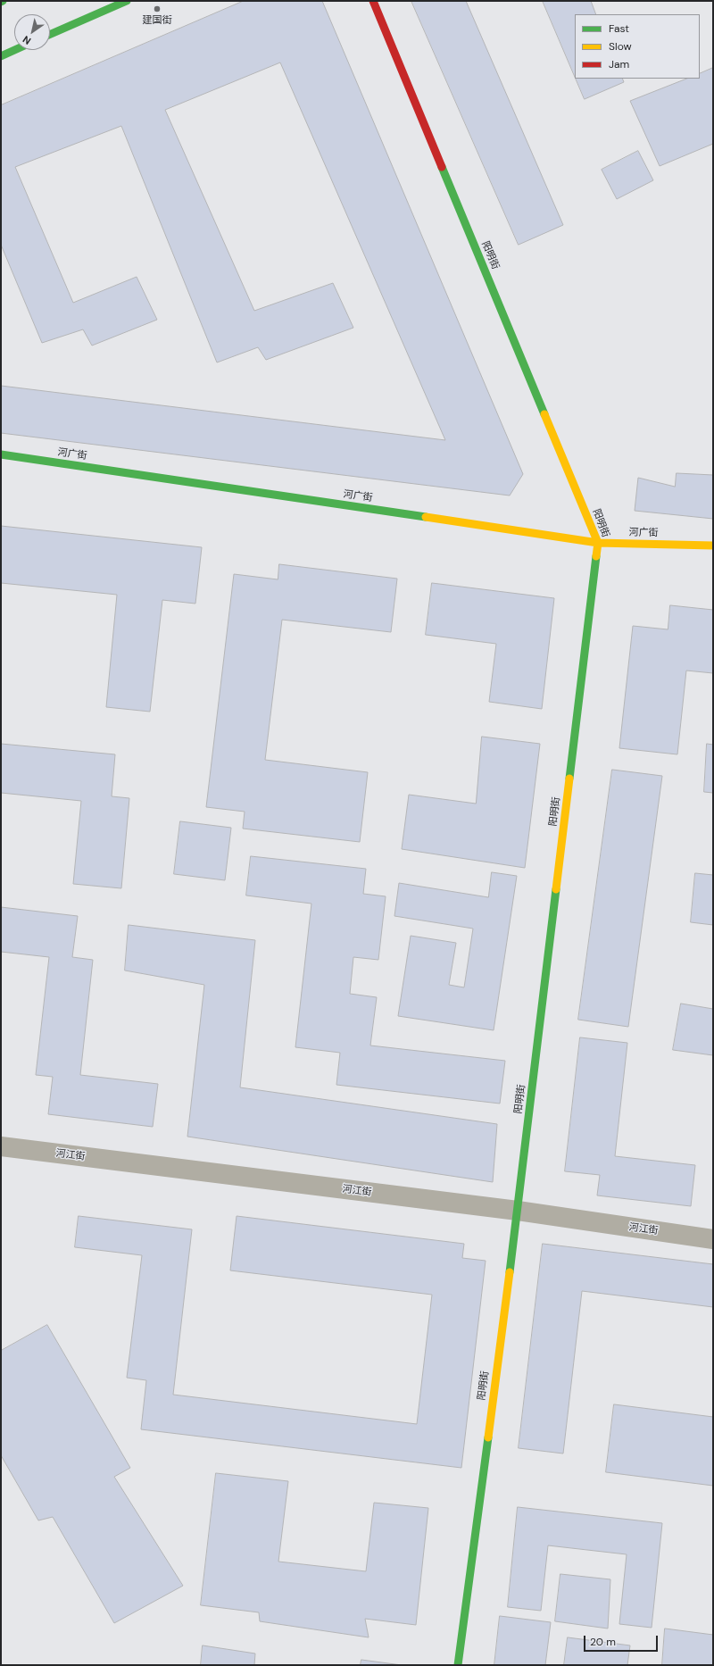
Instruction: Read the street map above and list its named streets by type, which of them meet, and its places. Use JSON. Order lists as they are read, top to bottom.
{
  "streets": {
    "street": ["阳明街", "河广街", "河江街"]
  },
  "crossings": [
    ["阳明街", "河广街"],
    ["阳明街", "河江街"]
  ],
  "places": ["建国街"],
  "legend": ["Fast", "Slow", "Jam"],
  "scale_bar": "20 m",
  "north": "bottom left"
}
